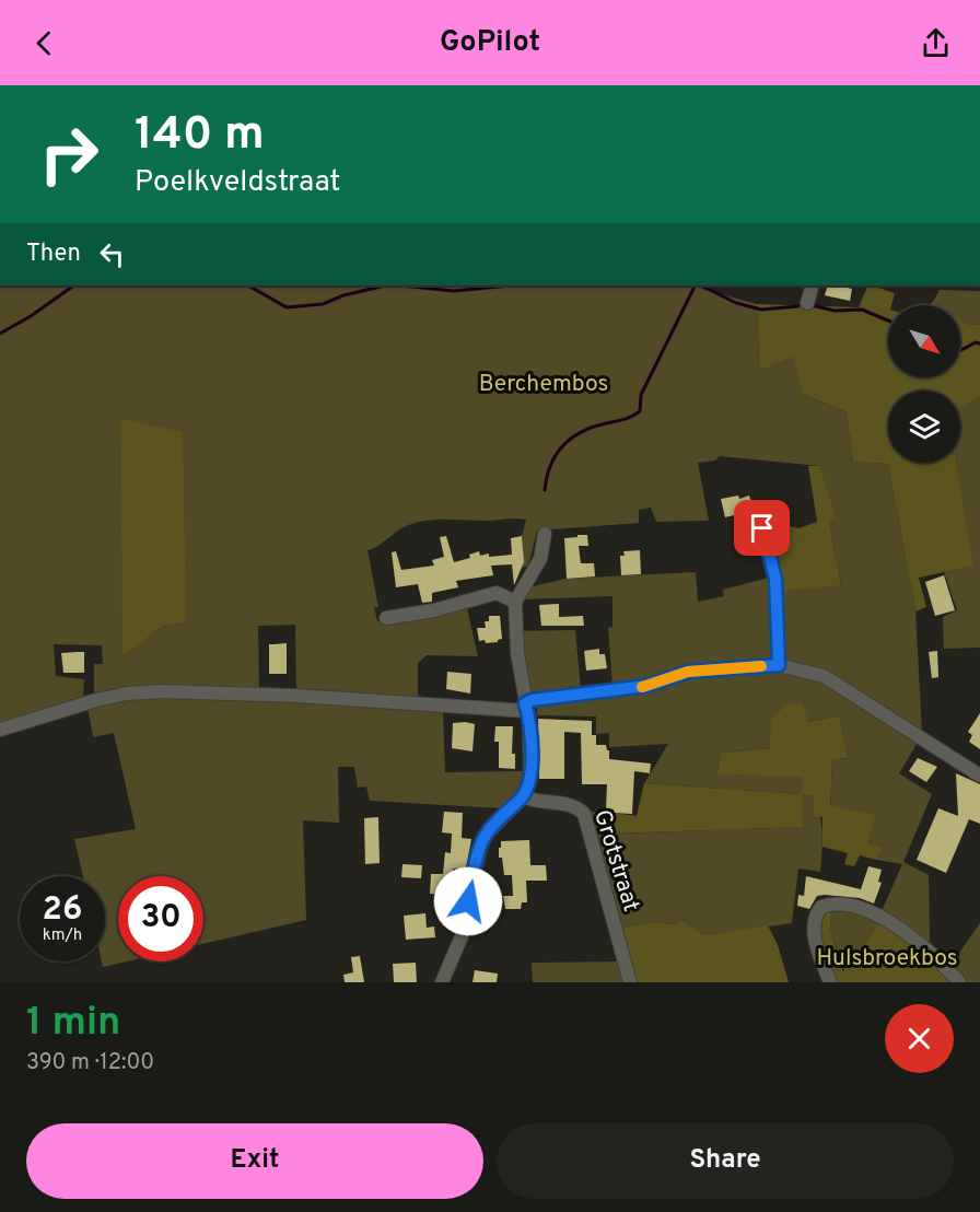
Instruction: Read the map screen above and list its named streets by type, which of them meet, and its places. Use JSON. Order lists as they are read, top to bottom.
{
  "streets": {
    "street": ["Grotstraat"]
  },
  "parks": ["Berchembos", "Hulsbroekbos"],
  "north": "bottom right",
  "page": {
    "header": "GoPilot",
    "turn": ["140 m", "Poelkveldstraat"],
    "then": "Then",
    "speed": "26 km/h",
    "limit": "30",
    "heading": ["1 min", "390 m · 12:00"],
    "buttons": ["Exit", "Share"]
  }
}
